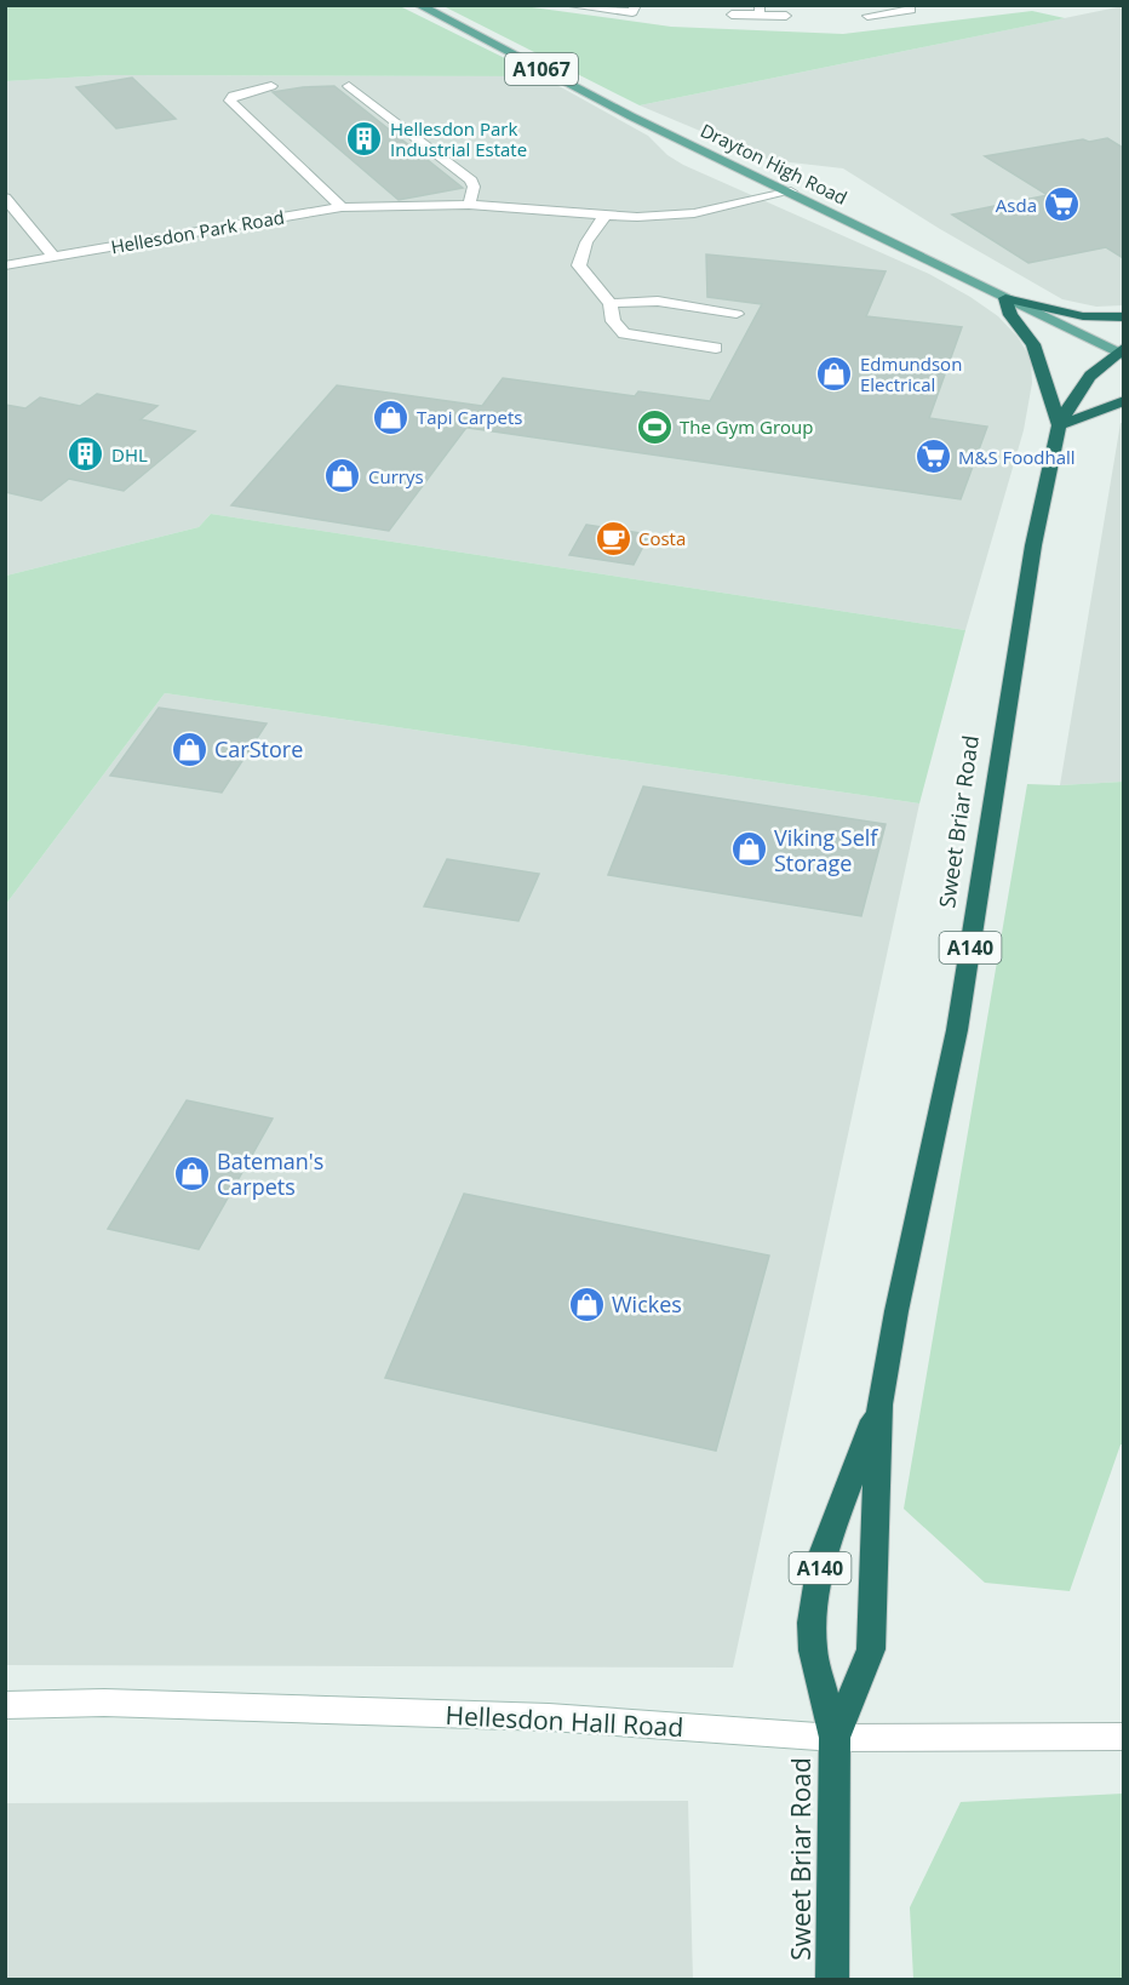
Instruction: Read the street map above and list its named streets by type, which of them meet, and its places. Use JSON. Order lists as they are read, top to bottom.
{
  "streets": {
    "highway": ["A1067", "Sweet Briar Road", "A140"],
    "main road": ["Drayton High Road"],
    "street": ["Hellesdon Park Road", "Hellesdon Hall Road"]
  },
  "crossings": [
    ["A1067", "Drayton High Road"],
    ["A1067", "A140"],
    ["Drayton High Road", "Hellesdon Park Road"],
    ["Drayton High Road", "Sweet Briar Road"],
    ["Drayton High Road", "A140"],
    ["Sweet Briar Road", "A140"],
    ["Sweet Briar Road", "Hellesdon Hall Road"]
  ],
  "places": {
    "building": ["Hellesdon Park Industrial Estate", "DHL"],
    "supermarket": ["Asda", "M&S Foodhall"],
    "shop": [
      "Edmundson Electrical",
      "Tapi Carpets",
      "Currys",
      "CarStore",
      "Viking Self Storage",
      "Bateman's Carpets",
      "Wickes"
    ],
    "sports": ["The Gym Group"],
    "cafe": ["Costa"]
  }
}
